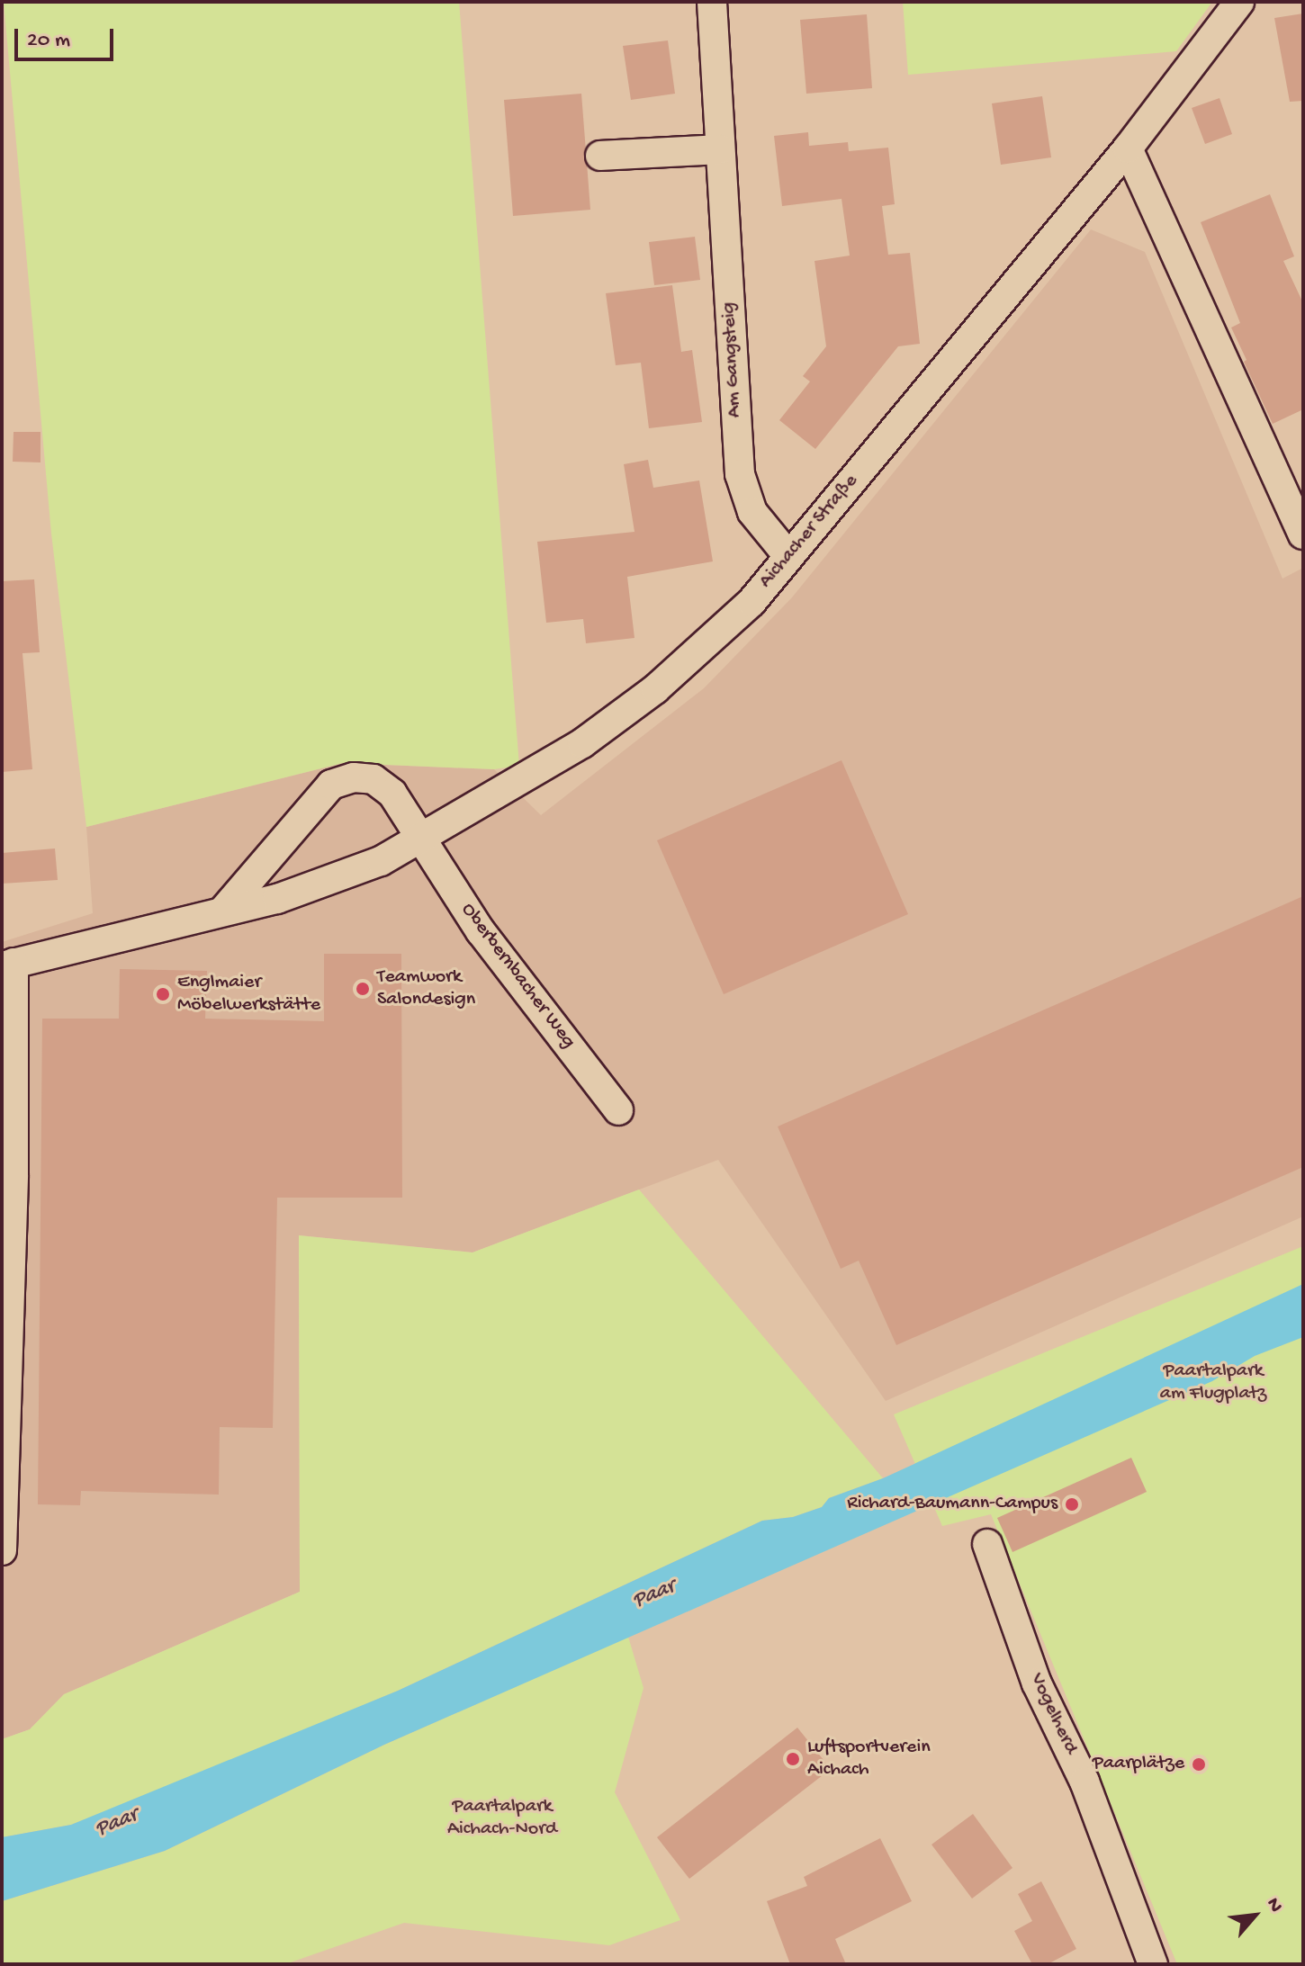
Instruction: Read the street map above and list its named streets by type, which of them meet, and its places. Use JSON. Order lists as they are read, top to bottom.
{
  "streets": {
    "street": [
      "Am Gangsteig",
      "Aichacher Straße",
      "Oberbernbacher Weg",
      "Vogelherd"
    ]
  },
  "crossings": [
    ["Am Gangsteig", "Aichacher Straße"],
    ["Aichacher Straße", "Oberbernbacher Weg"]
  ],
  "water": ["Paar"],
  "parks": ["Paartalpark am Flugplatz", "Paartalpark Aichach-Nord"],
  "places": [
    "Teamwork Salondesign",
    "Englmaier Möbelwerkstätte",
    "Richard-Baumann-Campus",
    "Luftsportverein Aichach",
    "Paarplätze"
  ],
  "scale_bar": "20 m",
  "north": "top right"
}
